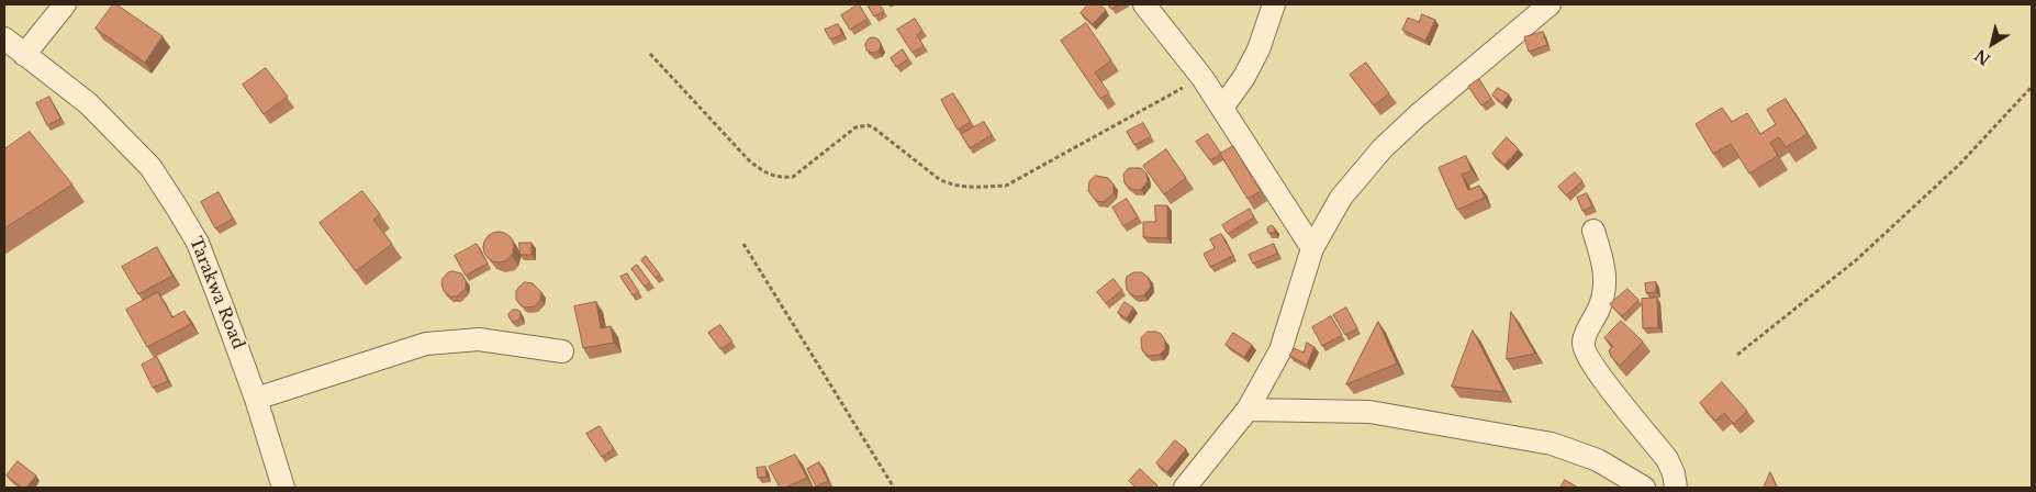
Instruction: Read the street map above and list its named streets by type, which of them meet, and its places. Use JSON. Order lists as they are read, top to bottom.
{
  "streets": {
    "street": ["Tarakwa Road"]
  },
  "north": "bottom left"
}
